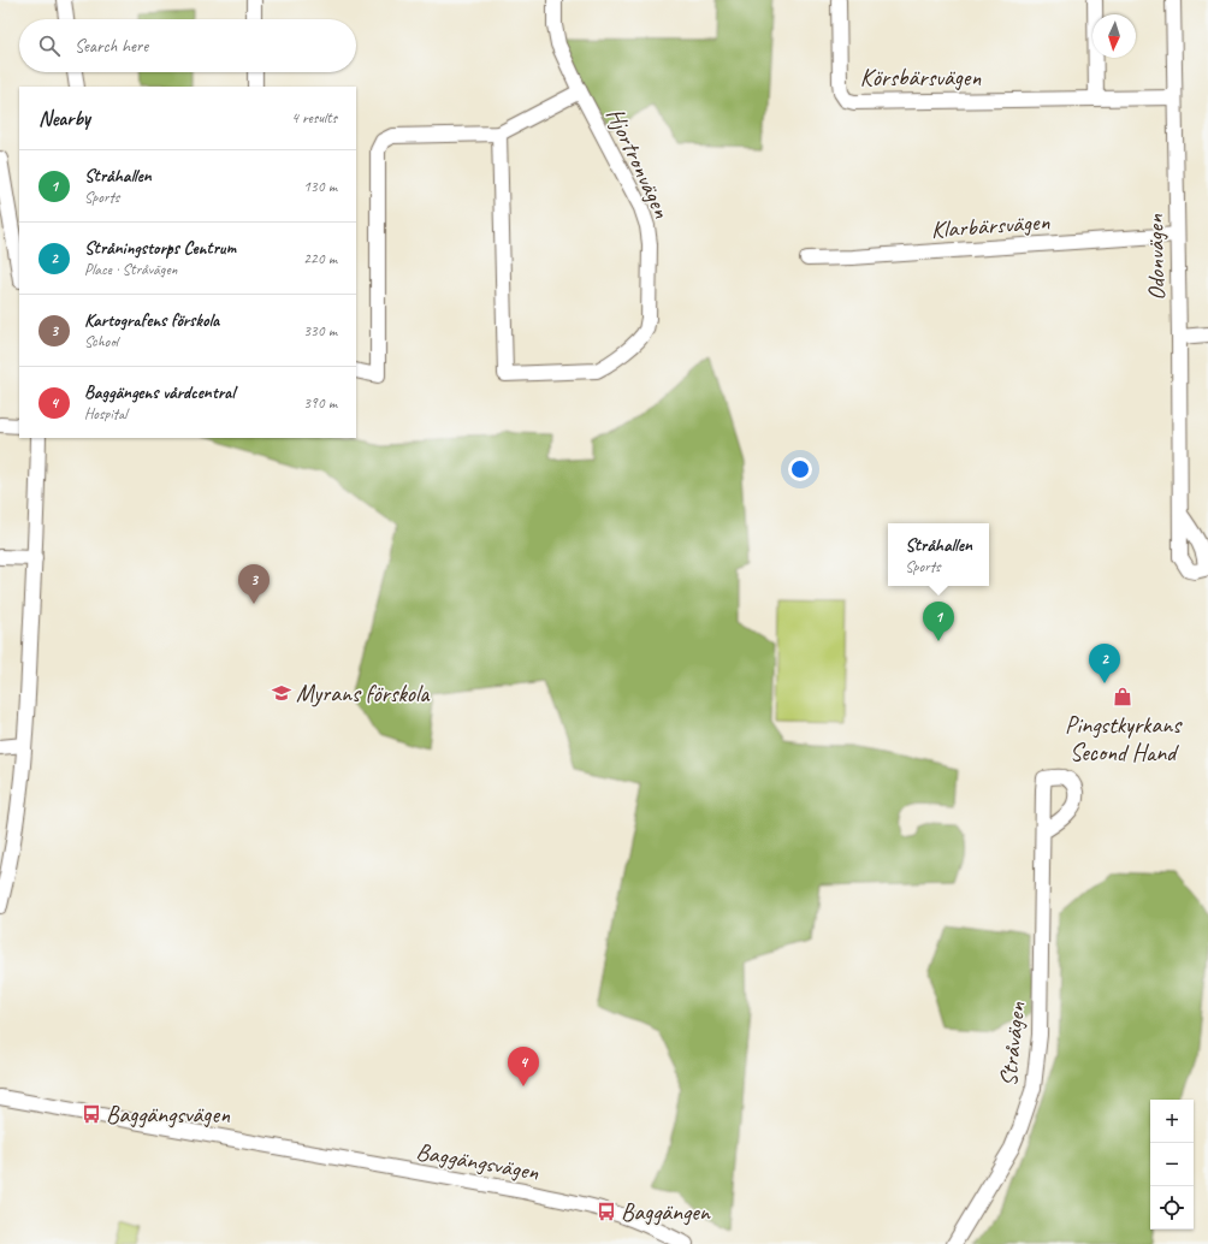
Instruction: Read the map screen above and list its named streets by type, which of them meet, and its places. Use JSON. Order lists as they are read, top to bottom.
{
  "streets": {
    "street": [
      "Körsbärsvägen",
      "Hjortronvägen",
      "Klarbärsvägen",
      "Odonvägen",
      "Stråvägen",
      "Baggängsvägen"
    ]
  },
  "crossings": [
    ["Körsbärsvägen", "Odonvägen"],
    ["Klarbärsvägen", "Odonvägen"]
  ],
  "places": {
    "school or university": ["Myrans förskola"],
    "shop": ["Pingstkyrkans Second Hand"],
    "bus stop": ["Baggängsvägen", "Baggängen"]
  },
  "north": "bottom",
  "page": {
    "search": "Search here",
    "heading": ["Nearby", "4 results"],
    "list": [
      {
        "mark": "1",
        "name": "Stråhallen",
        "note": "Sports",
        "value": "130 m"
      },
      {
        "mark": "2",
        "name": "Stråningstorps Centrum",
        "note": "Place · Stråvägen",
        "value": "220 m"
      },
      {
        "mark": "3",
        "name": "Kartografens förskola",
        "note": "School",
        "value": "330 m"
      },
      {
        "mark": "4",
        "name": "Baggängens vårdcentral",
        "note": "Hospital",
        "value": "390 m"
      }
    ],
    "popup": ["Stråhallen", "Sports"],
    "pins": [
      "3",
      "1",
      "2",
      "4"
    ],
    "map_buttons": ["+", "−"]
  }
}
